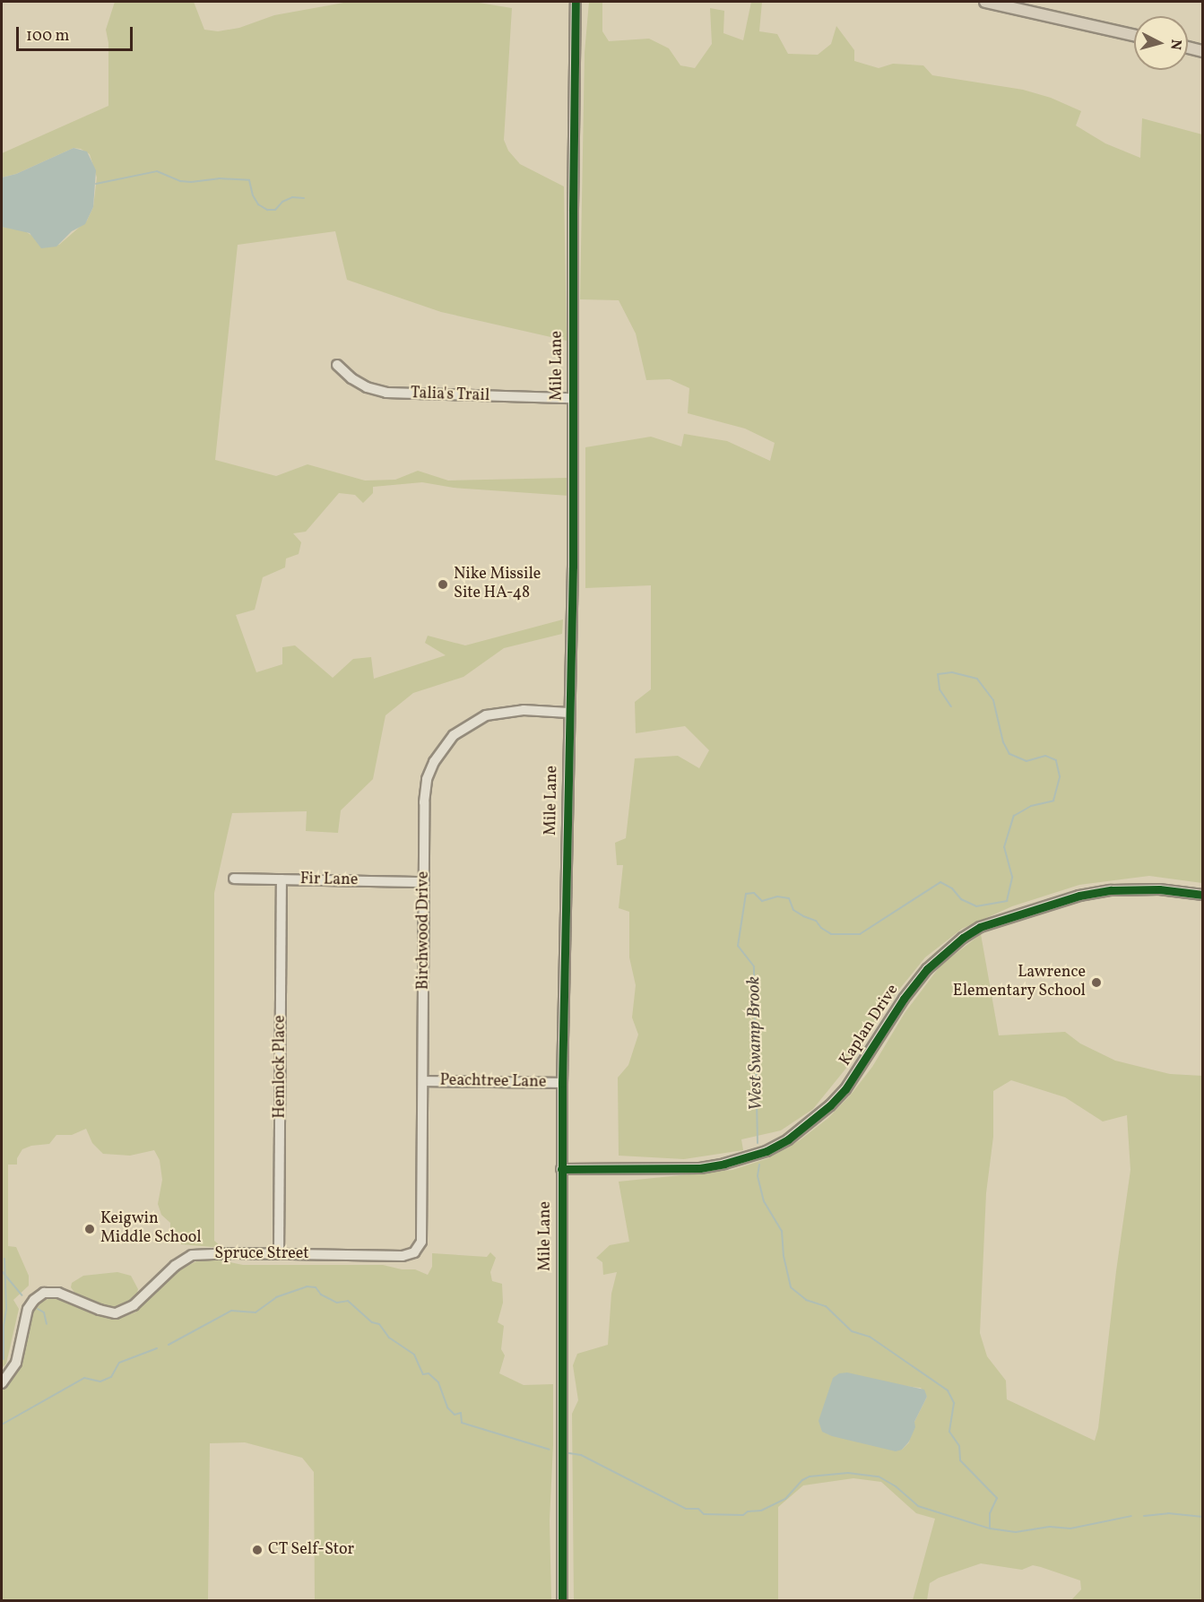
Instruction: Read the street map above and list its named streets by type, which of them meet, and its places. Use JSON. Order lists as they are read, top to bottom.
{
  "streets": {
    "street": [
      "Mile Lane",
      "Talia's Trail",
      "Fir Lane",
      "Birchwood Drive",
      "Kaplan Drive",
      "Hemlock Place",
      "Peachtree Lane",
      "Spruce Street"
    ]
  },
  "crossings": [
    ["Mile Lane", "Talia's Trail"],
    ["Mile Lane", "Birchwood Drive"],
    ["Mile Lane", "Kaplan Drive"],
    ["Mile Lane", "Peachtree Lane"],
    ["Fir Lane", "Birchwood Drive"],
    ["Fir Lane", "Hemlock Place"],
    ["Birchwood Drive", "Peachtree Lane"],
    ["Birchwood Drive", "Spruce Street"],
    ["Hemlock Place", "Spruce Street"]
  ],
  "water": ["West Swamp Brook"],
  "places": [
    "Nike Missile Site HA-48",
    "Lawrence Elementary School",
    "Keigwin Middle School",
    "CT Self-Stor"
  ],
  "scale_bar": "100 m",
  "north": "right"
}
